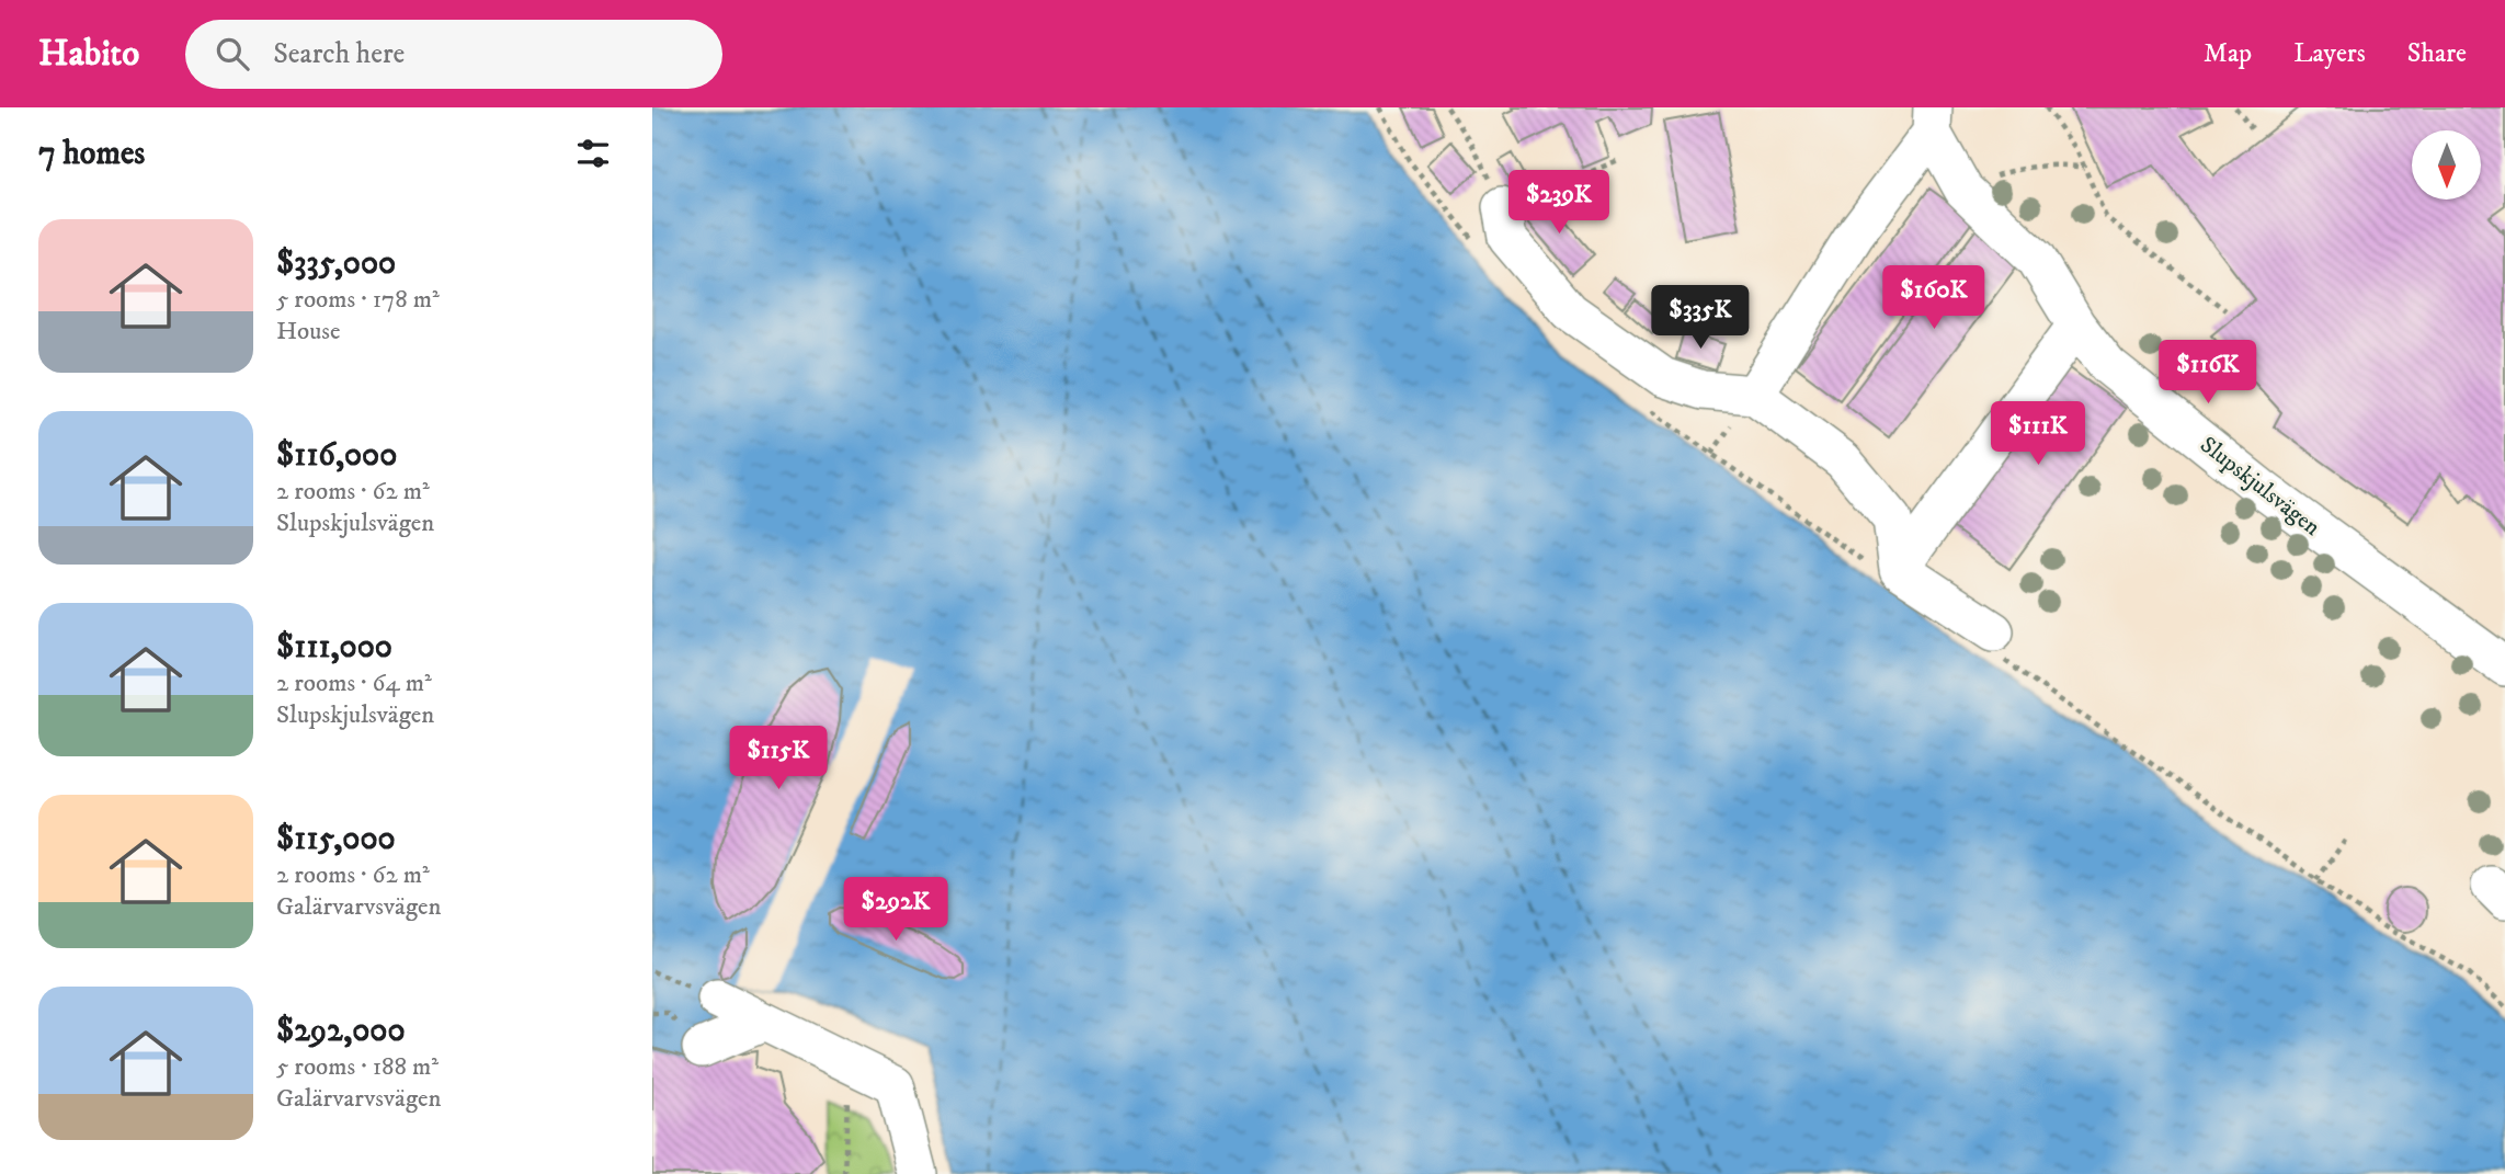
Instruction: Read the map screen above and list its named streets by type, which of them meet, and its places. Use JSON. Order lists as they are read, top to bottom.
{
  "streets": {
    "street": ["Slupskjulsvägen"]
  },
  "north": "bottom",
  "page": {
    "header": "Habito",
    "search": "Search here",
    "nav": ["Map", "Layers", "Share"],
    "heading": "7 homes",
    "price": [
      "$239K",
      "$160K",
      "$335K",
      "$116K",
      "$111K",
      "$115K",
      "$292K"
    ],
    "list": [
      {
        "name": "$335,000",
        "note": "5 rooms · 178 m² · House"
      },
      {
        "name": "$116,000",
        "note": "2 rooms · 62 m² · Slupskjulsvägen"
      },
      {
        "name": "$111,000",
        "note": "2 rooms · 64 m² · Slupskjulsvägen"
      },
      {
        "name": "$115,000",
        "note": "2 rooms · 62 m² · Galärvarvsvägen"
      },
      {
        "name": "$292,000",
        "note": "5 rooms · 188 m² · Galärvarvsvägen"
      }
    ]
  }
}
